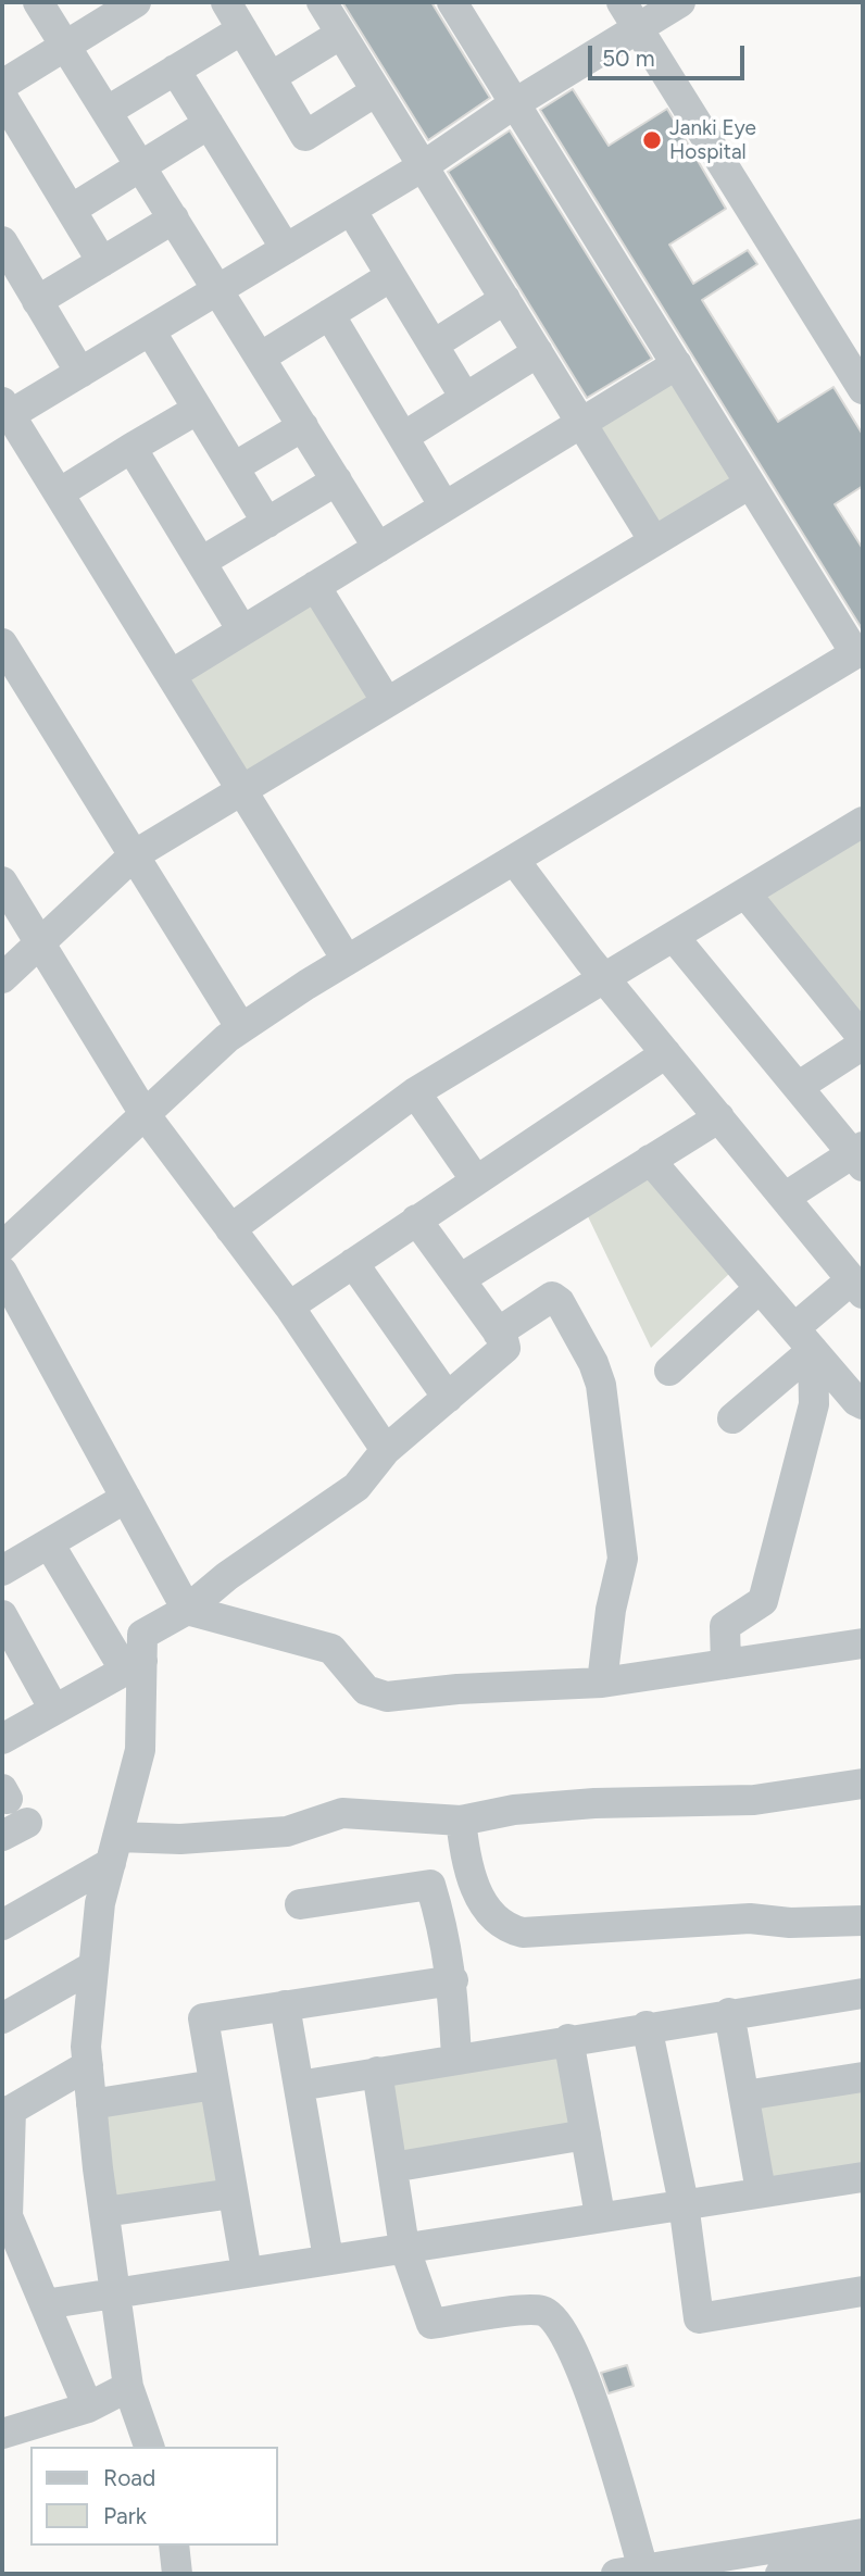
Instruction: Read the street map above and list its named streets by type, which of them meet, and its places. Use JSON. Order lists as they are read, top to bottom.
{
  "places": ["Janki Eye Hospital"],
  "legend": ["Road", "Park"],
  "scale_bar": "50 m"
}
